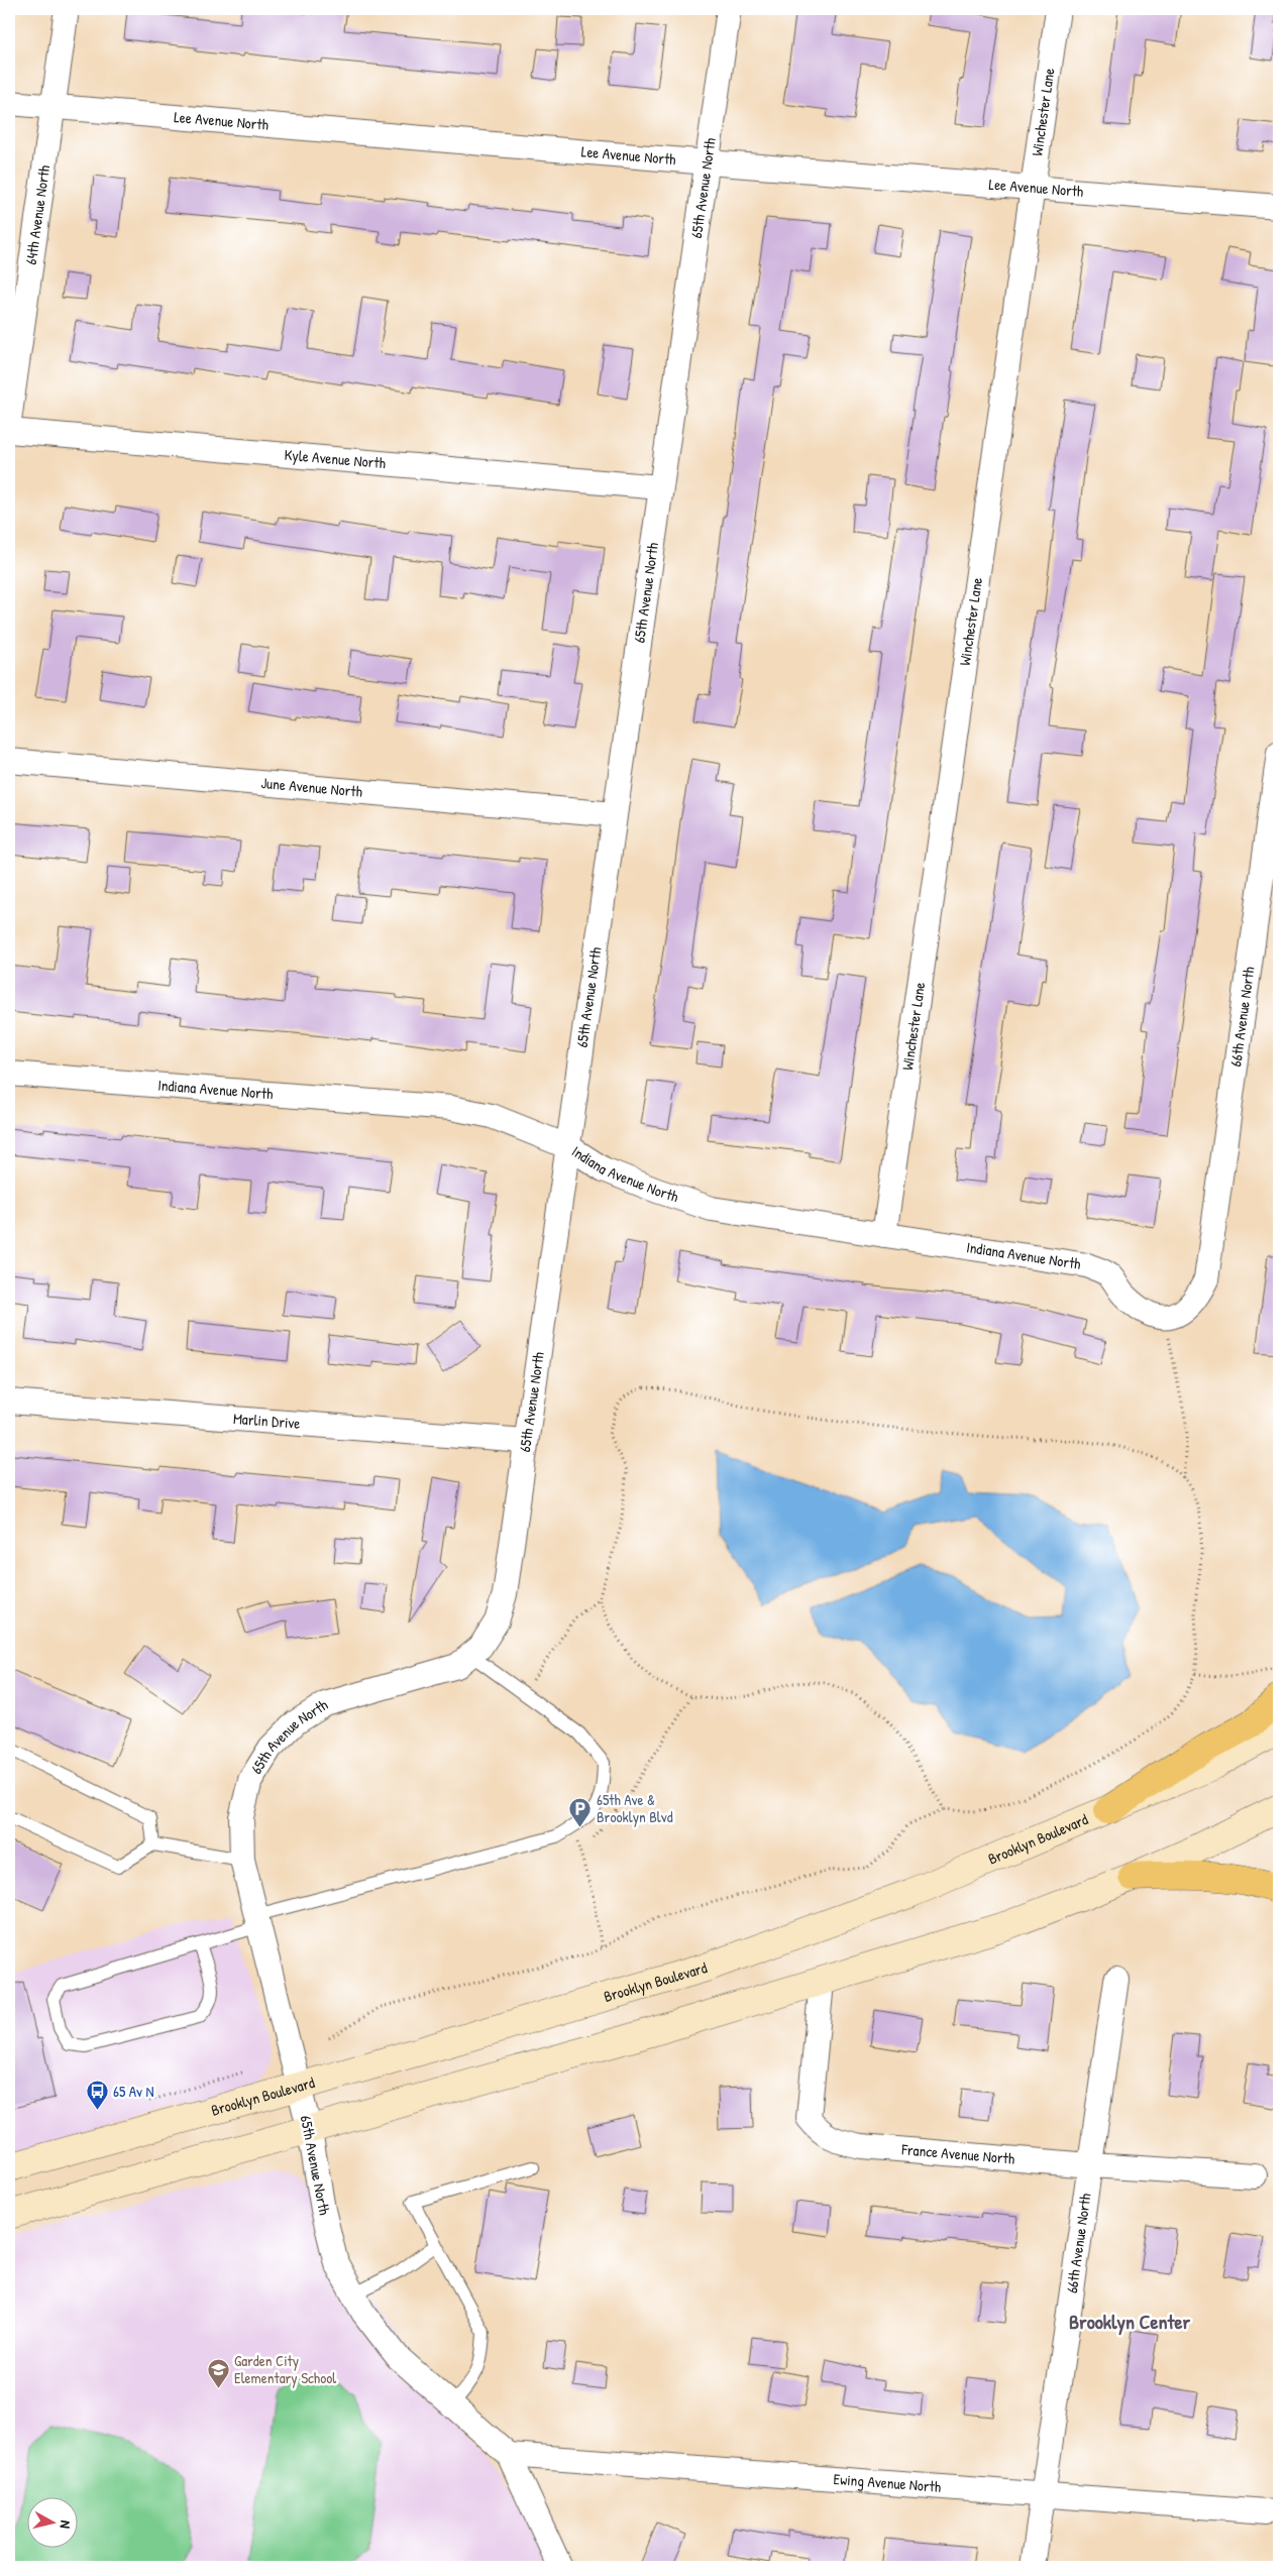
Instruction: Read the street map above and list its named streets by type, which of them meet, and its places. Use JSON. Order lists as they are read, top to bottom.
{
  "streets": {
    "main road": ["Brooklyn Boulevard"],
    "street": [
      "Winchester Lane",
      "Lee Avenue North",
      "65th Avenue North",
      "64th Avenue North",
      "Kyle Avenue North",
      "June Avenue North",
      "66th Avenue North",
      "Indiana Avenue North",
      "Marlin Drive",
      "France Avenue North",
      "Ewing Avenue North"
    ]
  },
  "crossings": [
    ["Winchester Lane", "Lee Avenue North"],
    ["Winchester Lane", "Indiana Avenue North"],
    ["Lee Avenue North", "65th Avenue North"],
    ["Lee Avenue North", "64th Avenue North"],
    ["65th Avenue North", "Kyle Avenue North"],
    ["65th Avenue North", "June Avenue North"],
    ["65th Avenue North", "Indiana Avenue North"],
    ["65th Avenue North", "Marlin Drive"],
    ["65th Avenue North", "Brooklyn Boulevard"],
    ["65th Avenue North", "Ewing Avenue North"],
    ["66th Avenue North", "Indiana Avenue North"],
    ["66th Avenue North", "France Avenue North"],
    ["66th Avenue North", "Ewing Avenue North"]
  ],
  "districts": ["Brooklyn Center"],
  "places": {
    "parking": ["65th Ave & Brooklyn Blvd"],
    "bus stop": ["65 Av N"],
    "school or university": ["Garden City Elementary School"]
  },
  "north": "right"
}
